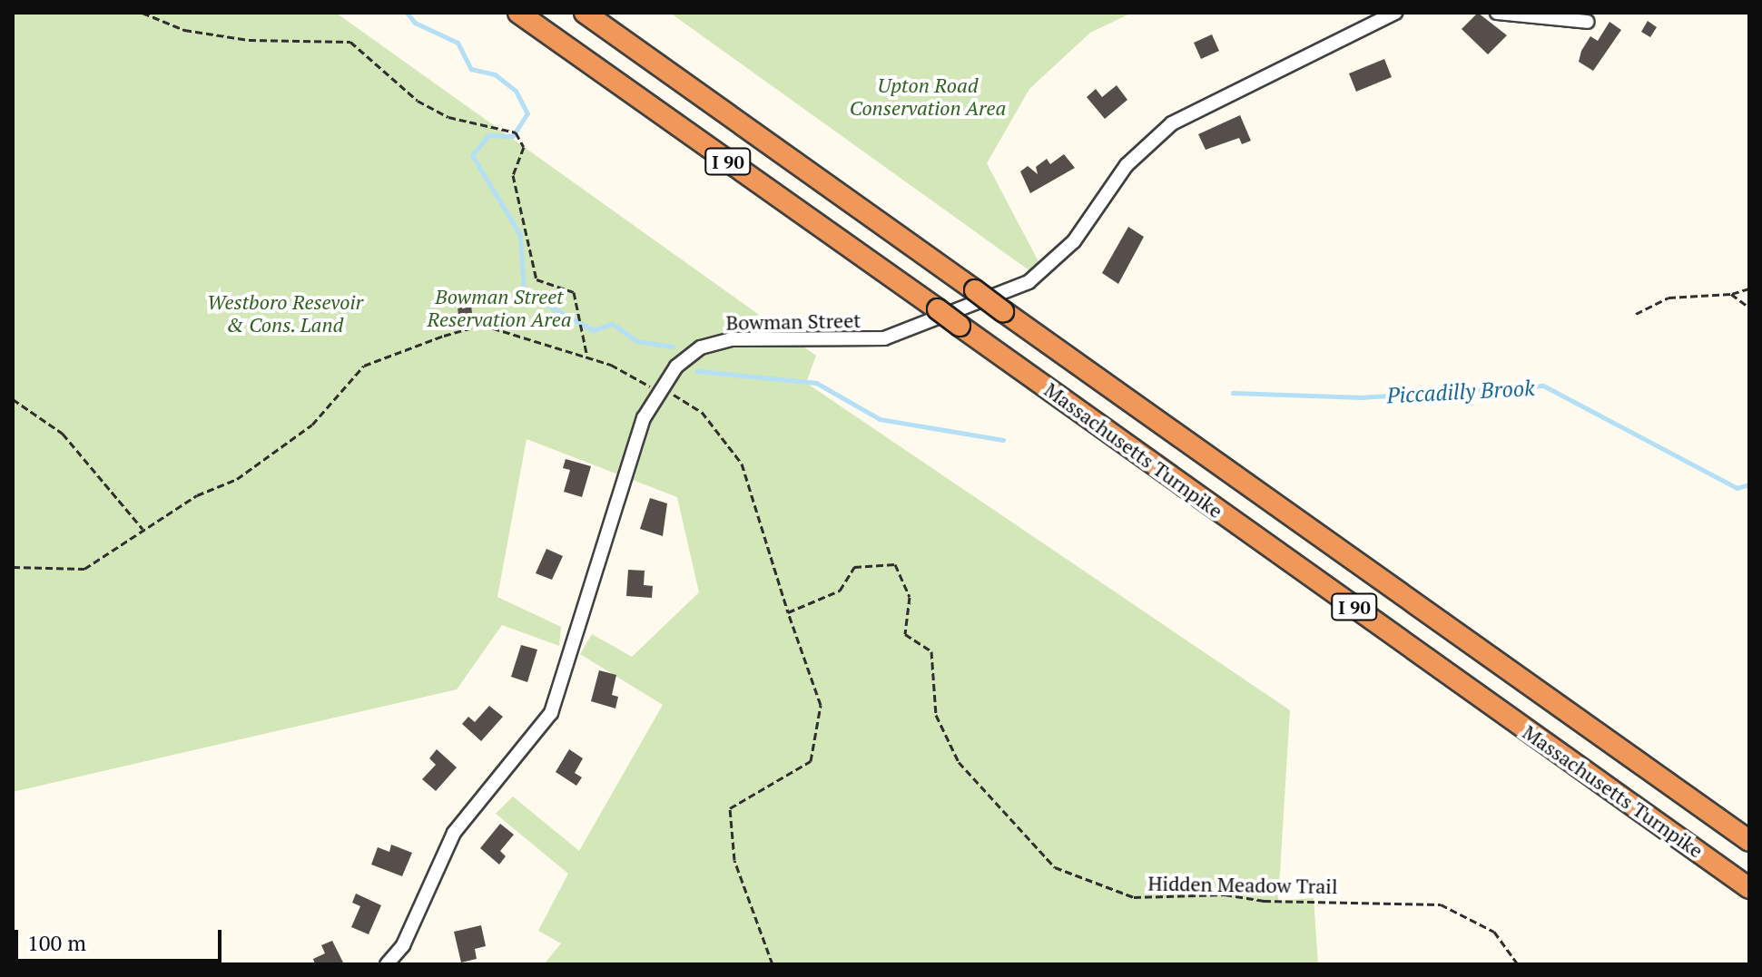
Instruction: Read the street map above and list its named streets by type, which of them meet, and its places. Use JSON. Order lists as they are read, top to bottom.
{
  "streets": {
    "highway": ["I 90", "Massachusetts Turnpike"],
    "street": ["Bowman Street"],
    "path": ["Hidden Meadow Trail"]
  },
  "water": ["Piccadilly Brook"],
  "parks": ["Upton Road Conservation Area", "Bowman Street Reservation Area", "Westboro Resevoir & Cons. Land"],
  "scale_bar": "100 m"
}
